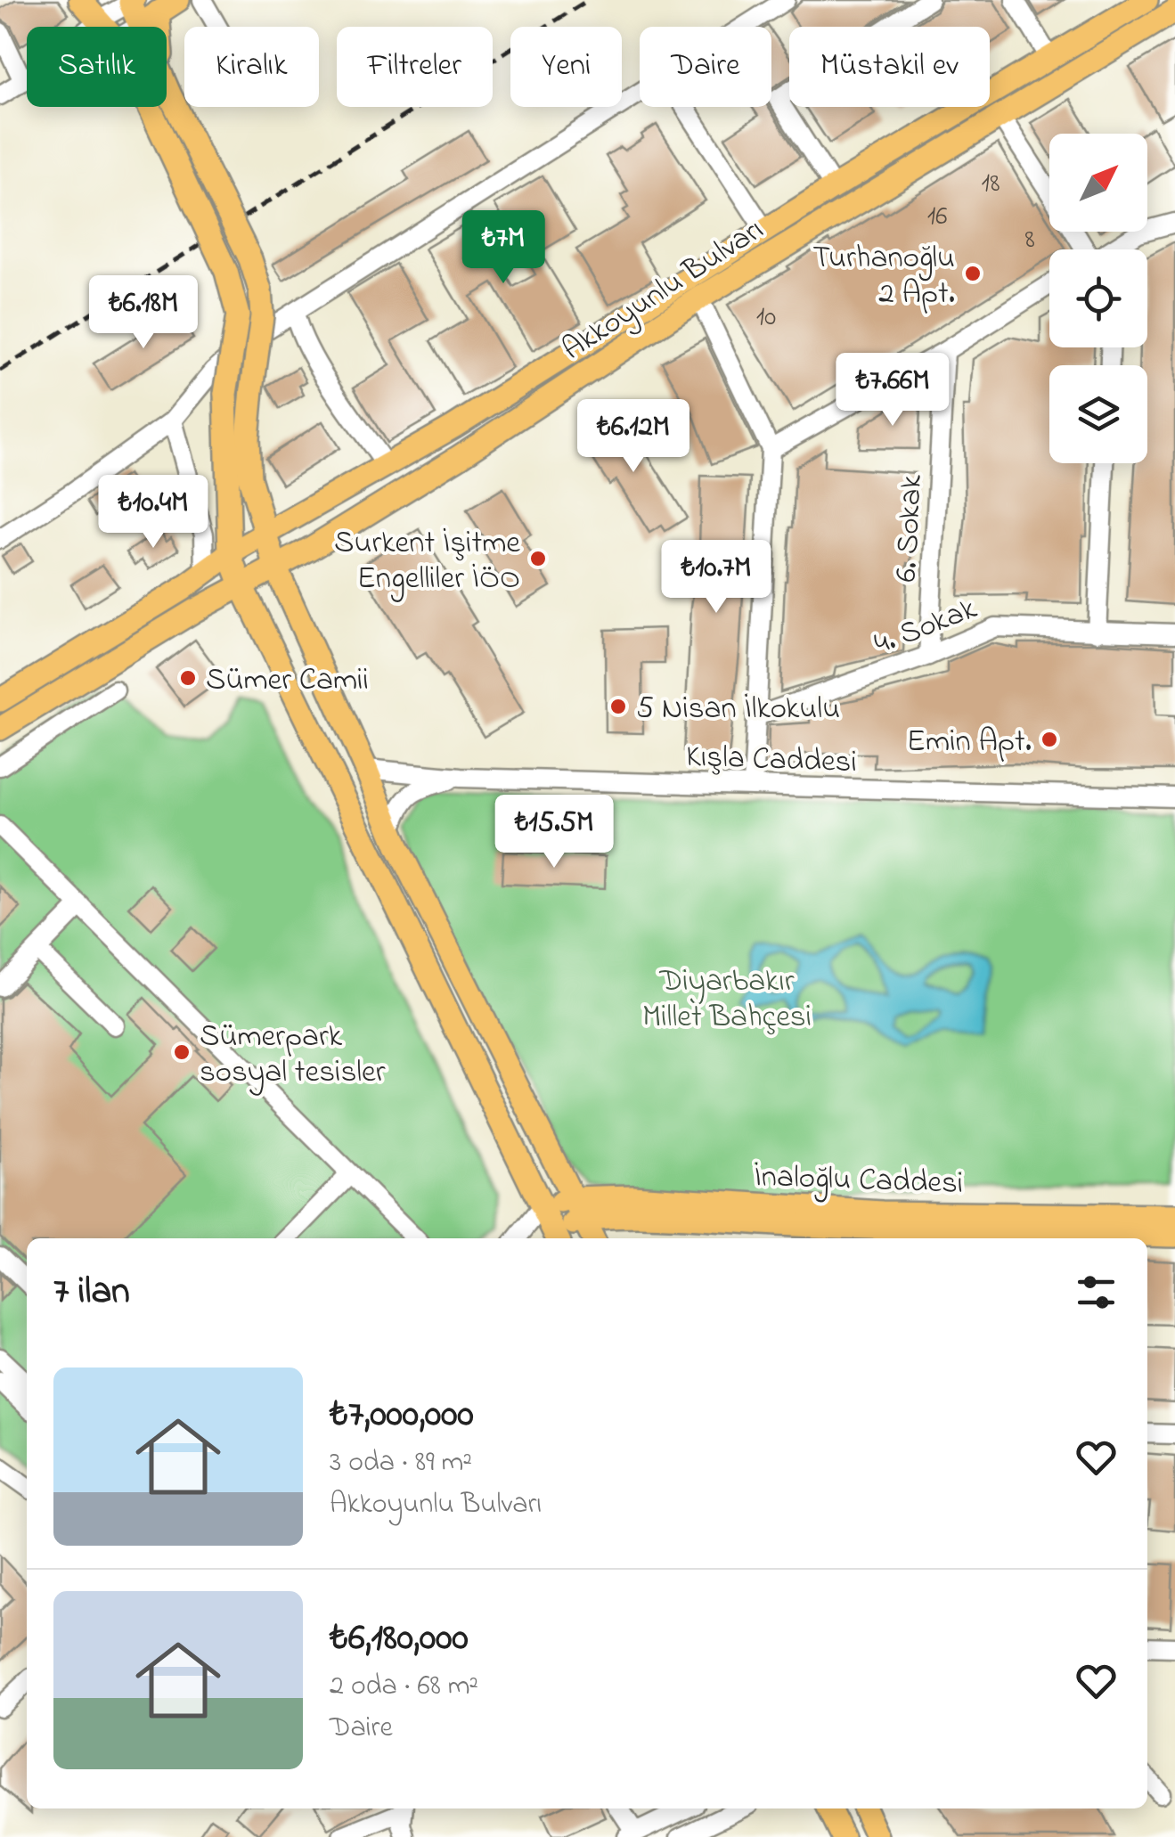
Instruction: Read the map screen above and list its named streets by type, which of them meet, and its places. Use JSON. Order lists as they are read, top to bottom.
{
  "streets": {
    "main road": ["Akkoyunlu Bulvarı", "İnaloğlu Caddesi"],
    "street": ["6. Sokak", "4. Sokak", "Kışla Caddesi"]
  },
  "crossings": [
    ["6. Sokak", "4. Sokak"]
  ],
  "parks": ["Diyarbakır Millet Bahçesi"],
  "places": [
    "Turhanoğlu 2 Apt.",
    "Surkent İşitme Engelliler İÖO",
    "Sümer Camii",
    "5 Nisan İlkokulu",
    "Emin Apt.",
    "Sümerpark sosyal tesisler"
  ],
  "house_numbers": [
    "18",
    "16",
    "8",
    "10"
  ],
  "north": "top right",
  "page": {
    "chip": [
      "Satılık",
      "Kiralık",
      "Filtreler",
      "Yeni",
      "Daire",
      "Müstakil ev"
    ],
    "price": [
      "₺7M",
      "₺6.18M",
      "₺7.66M",
      "₺6.12M",
      "₺10.4M",
      "₺10.7M",
      "₺15.5M"
    ],
    "heading": "7 ilan",
    "list": [
      {
        "name": "₺7,000,000",
        "note": "3 oda · 89 m² · Akkoyunlu Bulvarı"
      },
      {
        "name": "₺6,180,000",
        "note": "2 oda · 68 m² · Daire"
      }
    ]
  }
}
